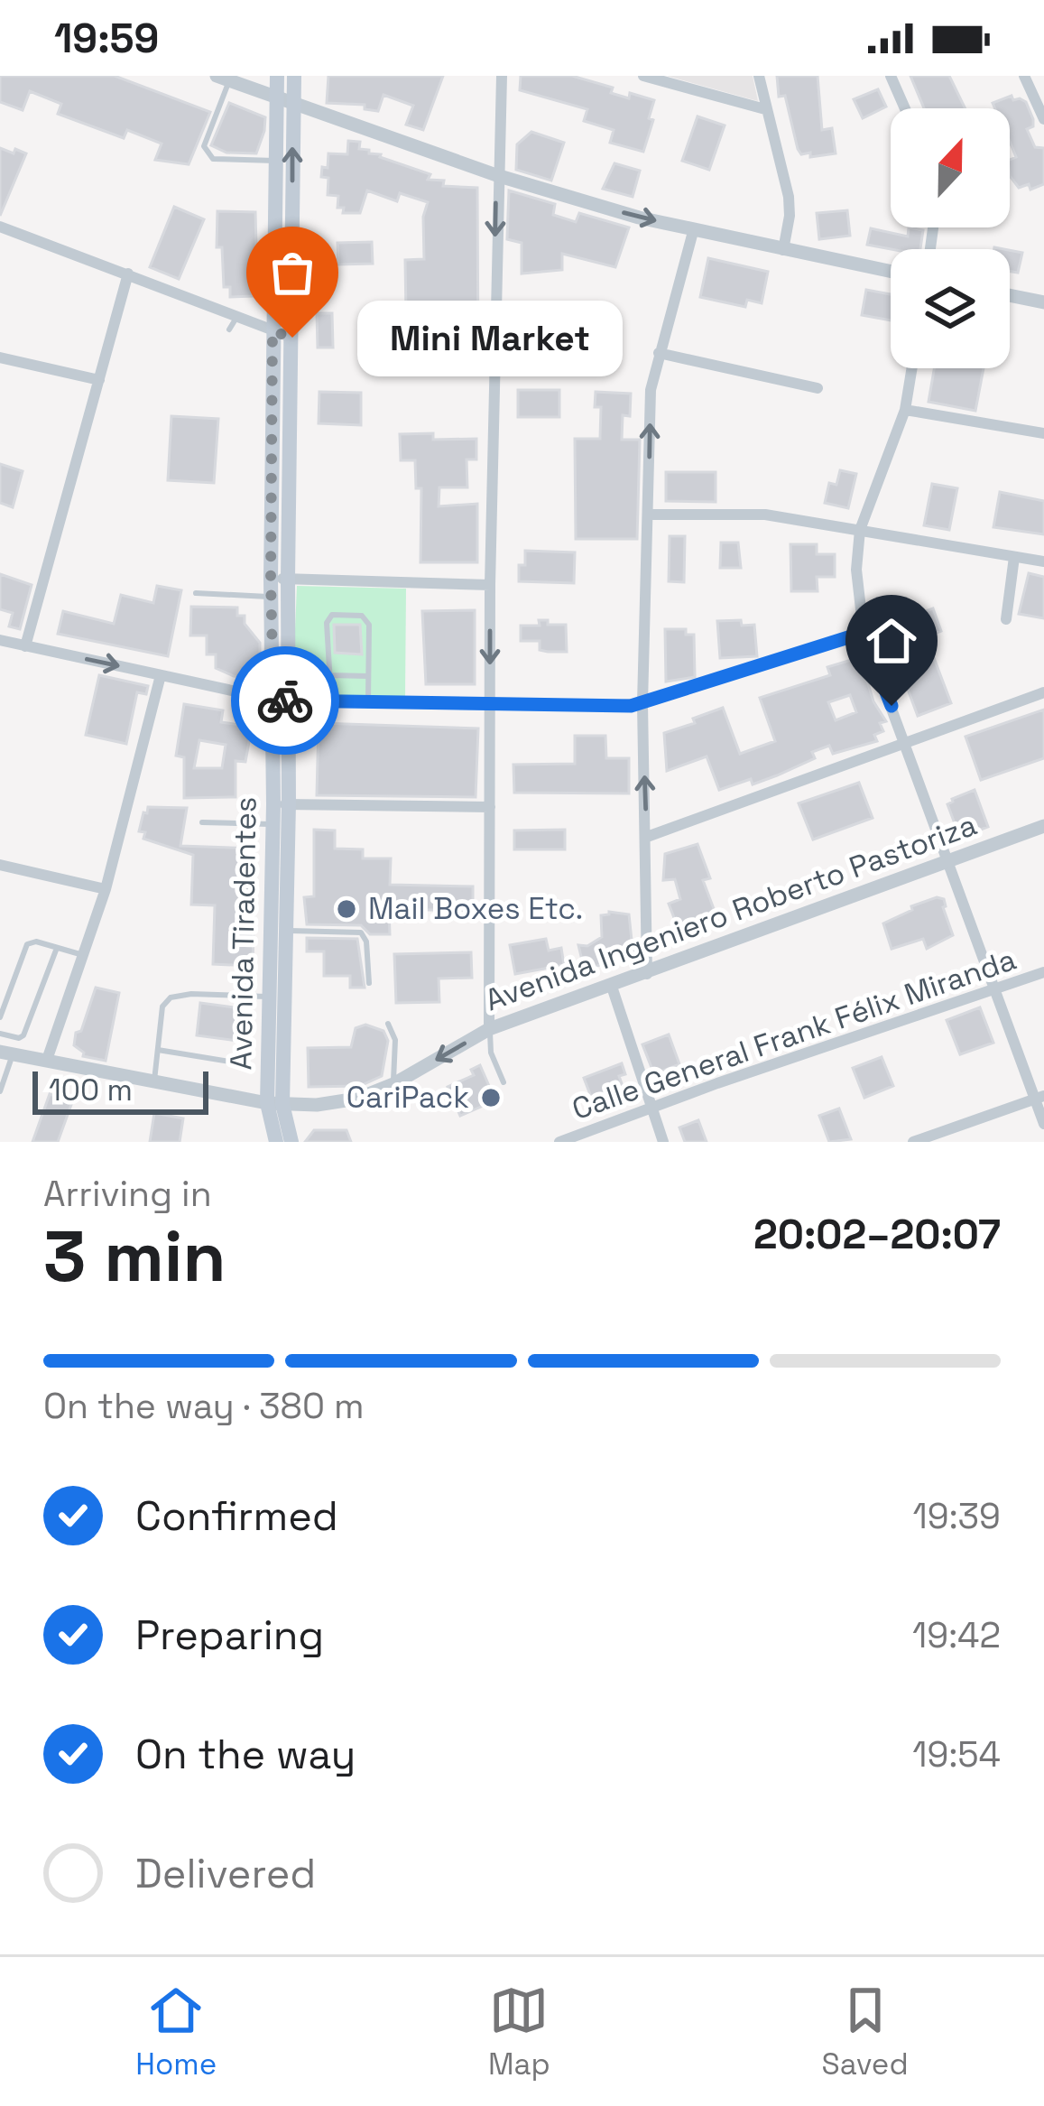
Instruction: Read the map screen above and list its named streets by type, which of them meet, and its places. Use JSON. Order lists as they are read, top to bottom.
{
  "streets": {
    "main road": ["Avenida Tiradentes"],
    "street": ["Avenida Ingeniero Roberto Pastoriza", "Calle General Frank Félix Miranda"]
  },
  "crossings": [
    ["Avenida Ingeniero Roberto Pastoriza", "Avenida Tiradentes"]
  ],
  "places": ["Mini Market", "Mail Boxes Etc.", "CariPack"],
  "scale_bar": "100 m",
  "north": "top",
  "page": {
    "status": "19:59",
    "bubble": "Mini Market",
    "scale": "100 m",
    "heading": ["3 min", "Arriving in", "20:02–20:07"],
    "bar": "On the way · 380 m",
    "list": [
      ["Confirmed", "19:39"],
      ["Preparing", "19:42"],
      ["On the way", "19:54"],
      "Delivered"
    ],
    "tabs": ["Home", "Map", "Saved"]
  }
}
